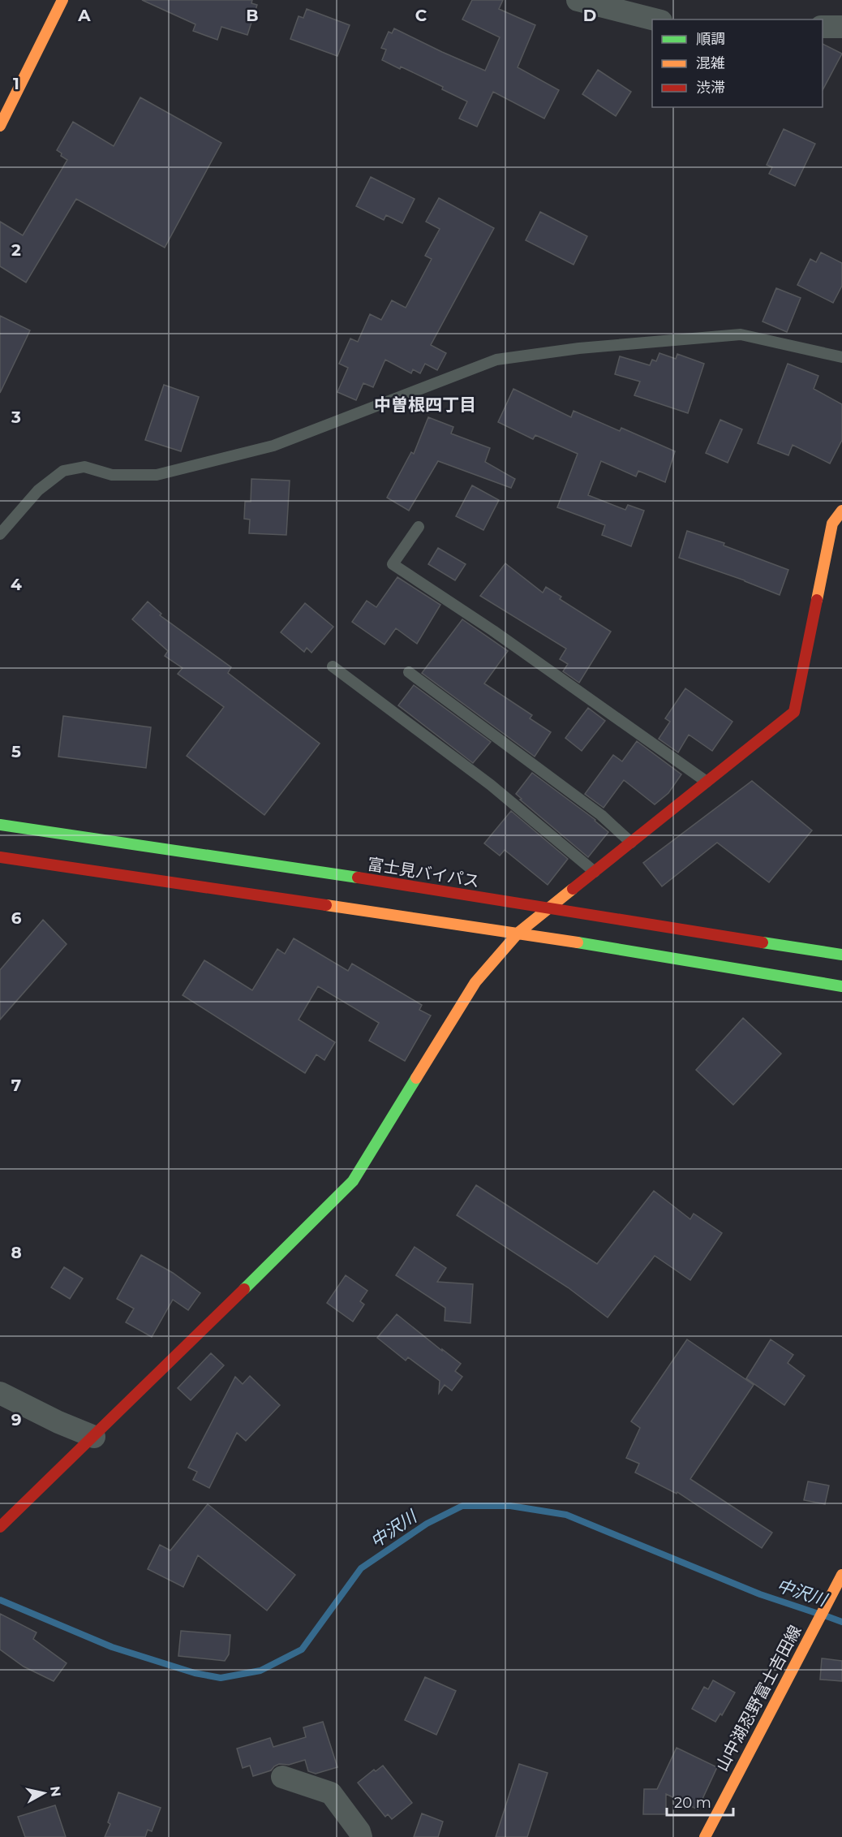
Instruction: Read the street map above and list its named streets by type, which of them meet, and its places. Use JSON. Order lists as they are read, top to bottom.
{
  "streets": {
    "main road": ["富士見バイパス", "山中湖忍野富士吉田線"]
  },
  "districts": ["中曽根四丁目"],
  "water": ["中沢川"],
  "legend": ["順調", "混雑", "渋滞"],
  "scale_bar": "20 m",
  "north": "right",
  "grid": {
    "columns": [
      "A",
      "B",
      "C",
      "D"
    ],
    "rows": [
      "1",
      "2",
      "3",
      "4",
      "5",
      "6",
      "7",
      "8",
      "9"
    ]
  }
}
